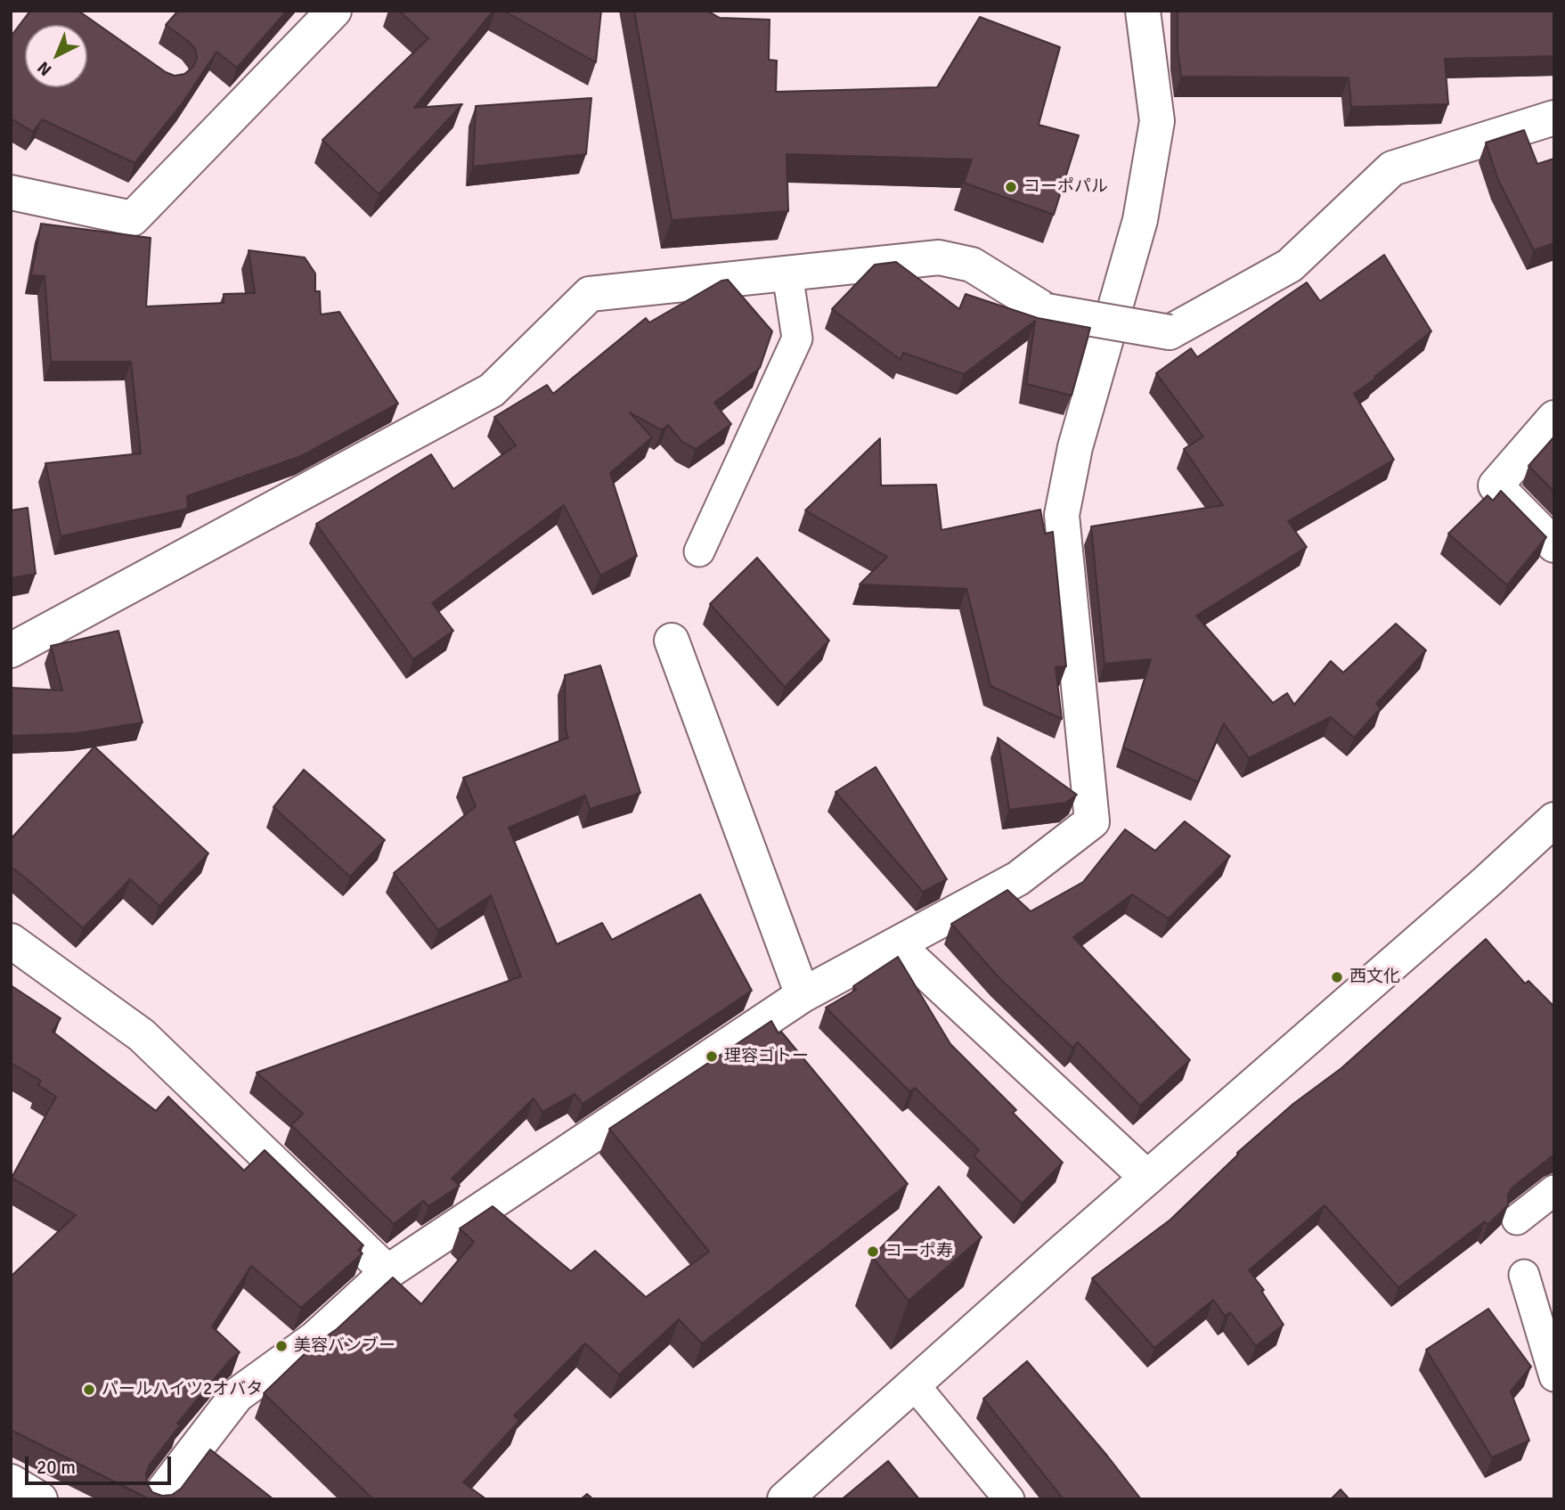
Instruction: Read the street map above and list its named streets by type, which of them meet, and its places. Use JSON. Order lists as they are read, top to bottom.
{
  "places": [
    "コーポパル",
    "西文化",
    "理容ゴトー",
    "コーポ寿",
    "美容バンブー",
    "パールハイツ2オバタ"
  ],
  "scale_bar": "20 m",
  "north": "bottom left"
}
